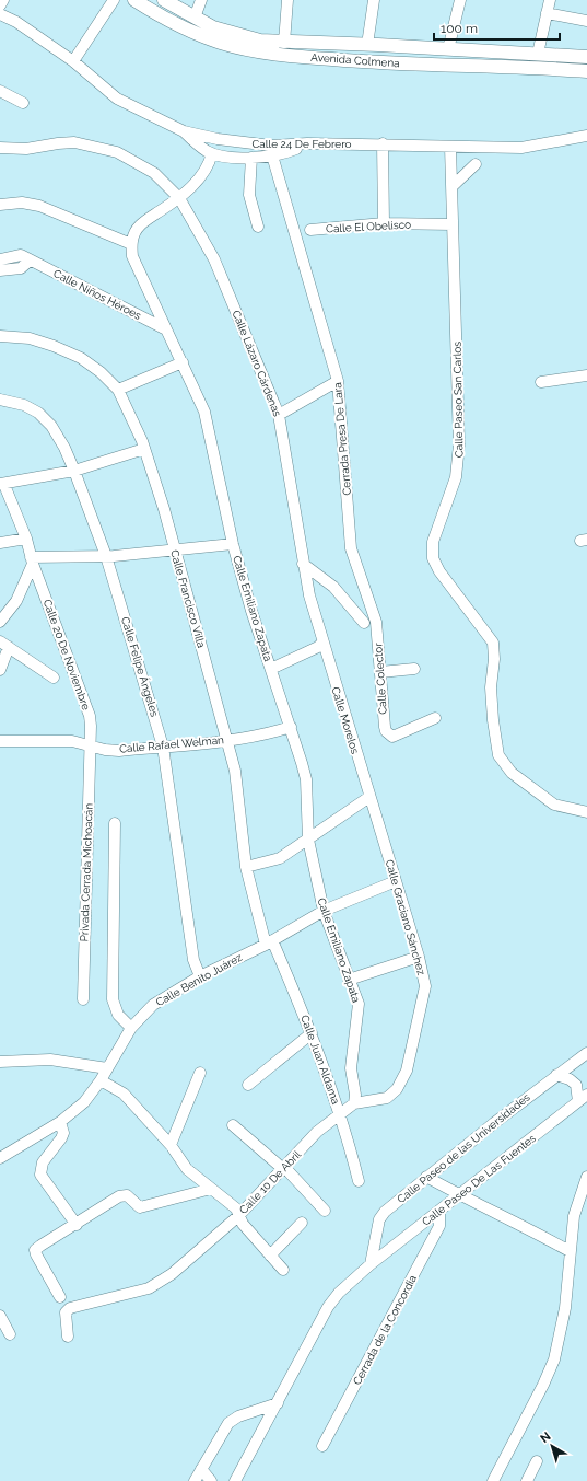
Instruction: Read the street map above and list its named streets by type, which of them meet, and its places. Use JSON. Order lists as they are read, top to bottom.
{
  "streets": {
    "main road": ["Avenida Colmena"],
    "street": [
      "Calle 24 De Febrero",
      "Calle El Obelisco",
      "Calle Niños Héroes",
      "Calle Lázaro Cárdenas",
      "Calle Paseo San Carlos",
      "Cerrada Presa De Lara",
      "Calle Francisco Villa",
      "Calle Emiliano Zapata",
      "Calle 20 De Noviembre",
      "Calle Felipe Ángeles",
      "Calle Colector",
      "Calle Morelos",
      "Calle Rafael Welman",
      "Privada Cerrada Michoacán",
      "Calle Graciano Sánchez",
      "Calle Benito Juárez",
      "Calle Juan Aldama",
      "Calle Paseo de las Universidades",
      "Calle Paseo De Las Fuentes",
      "Calle 10 De Abril",
      "Cerrada de la Concordia"
    ]
  },
  "crossings": [
    ["Calle 24 De Febrero", "Calle Paseo San Carlos"],
    ["Calle El Obelisco", "Calle Paseo San Carlos"],
    ["Calle Niños Héroes", "Calle Emiliano Zapata"],
    ["Calle Lázaro Cárdenas", "Calle Morelos"],
    ["Cerrada Presa De Lara", "Calle Colector"],
    ["Calle Francisco Villa", "Calle Rafael Welman"],
    ["Calle Francisco Villa", "Calle Benito Juárez"],
    ["Calle Francisco Villa", "Calle Juan Aldama"],
    ["Calle Emiliano Zapata", "Calle Rafael Welman"],
    ["Calle Emiliano Zapata", "Calle Benito Juárez"],
    ["Calle Emiliano Zapata", "Calle 10 De Abril"],
    ["Calle 20 De Noviembre", "Calle Rafael Welman"],
    ["Calle 20 De Noviembre", "Privada Cerrada Michoacán"],
    ["Calle Felipe Ángeles", "Calle Rafael Welman"],
    ["Calle Felipe Ángeles", "Calle Benito Juárez"],
    ["Calle Morelos", "Calle Graciano Sánchez"],
    ["Calle Rafael Welman", "Privada Cerrada Michoacán"],
    ["Calle Graciano Sánchez", "Calle Benito Juárez"],
    ["Calle Graciano Sánchez", "Calle 10 De Abril"],
    ["Calle Benito Juárez", "Calle Juan Aldama"],
    ["Calle Benito Juárez", "Calle 10 De Abril"],
    ["Calle Juan Aldama", "Calle 10 De Abril"],
    ["Calle Paseo de las Universidades", "Calle Paseo De Las Fuentes"],
    ["Calle Paseo De Las Fuentes", "Cerrada de la Concordia"]
  ],
  "scale_bar": "100 m",
  "north": "top left"
}
